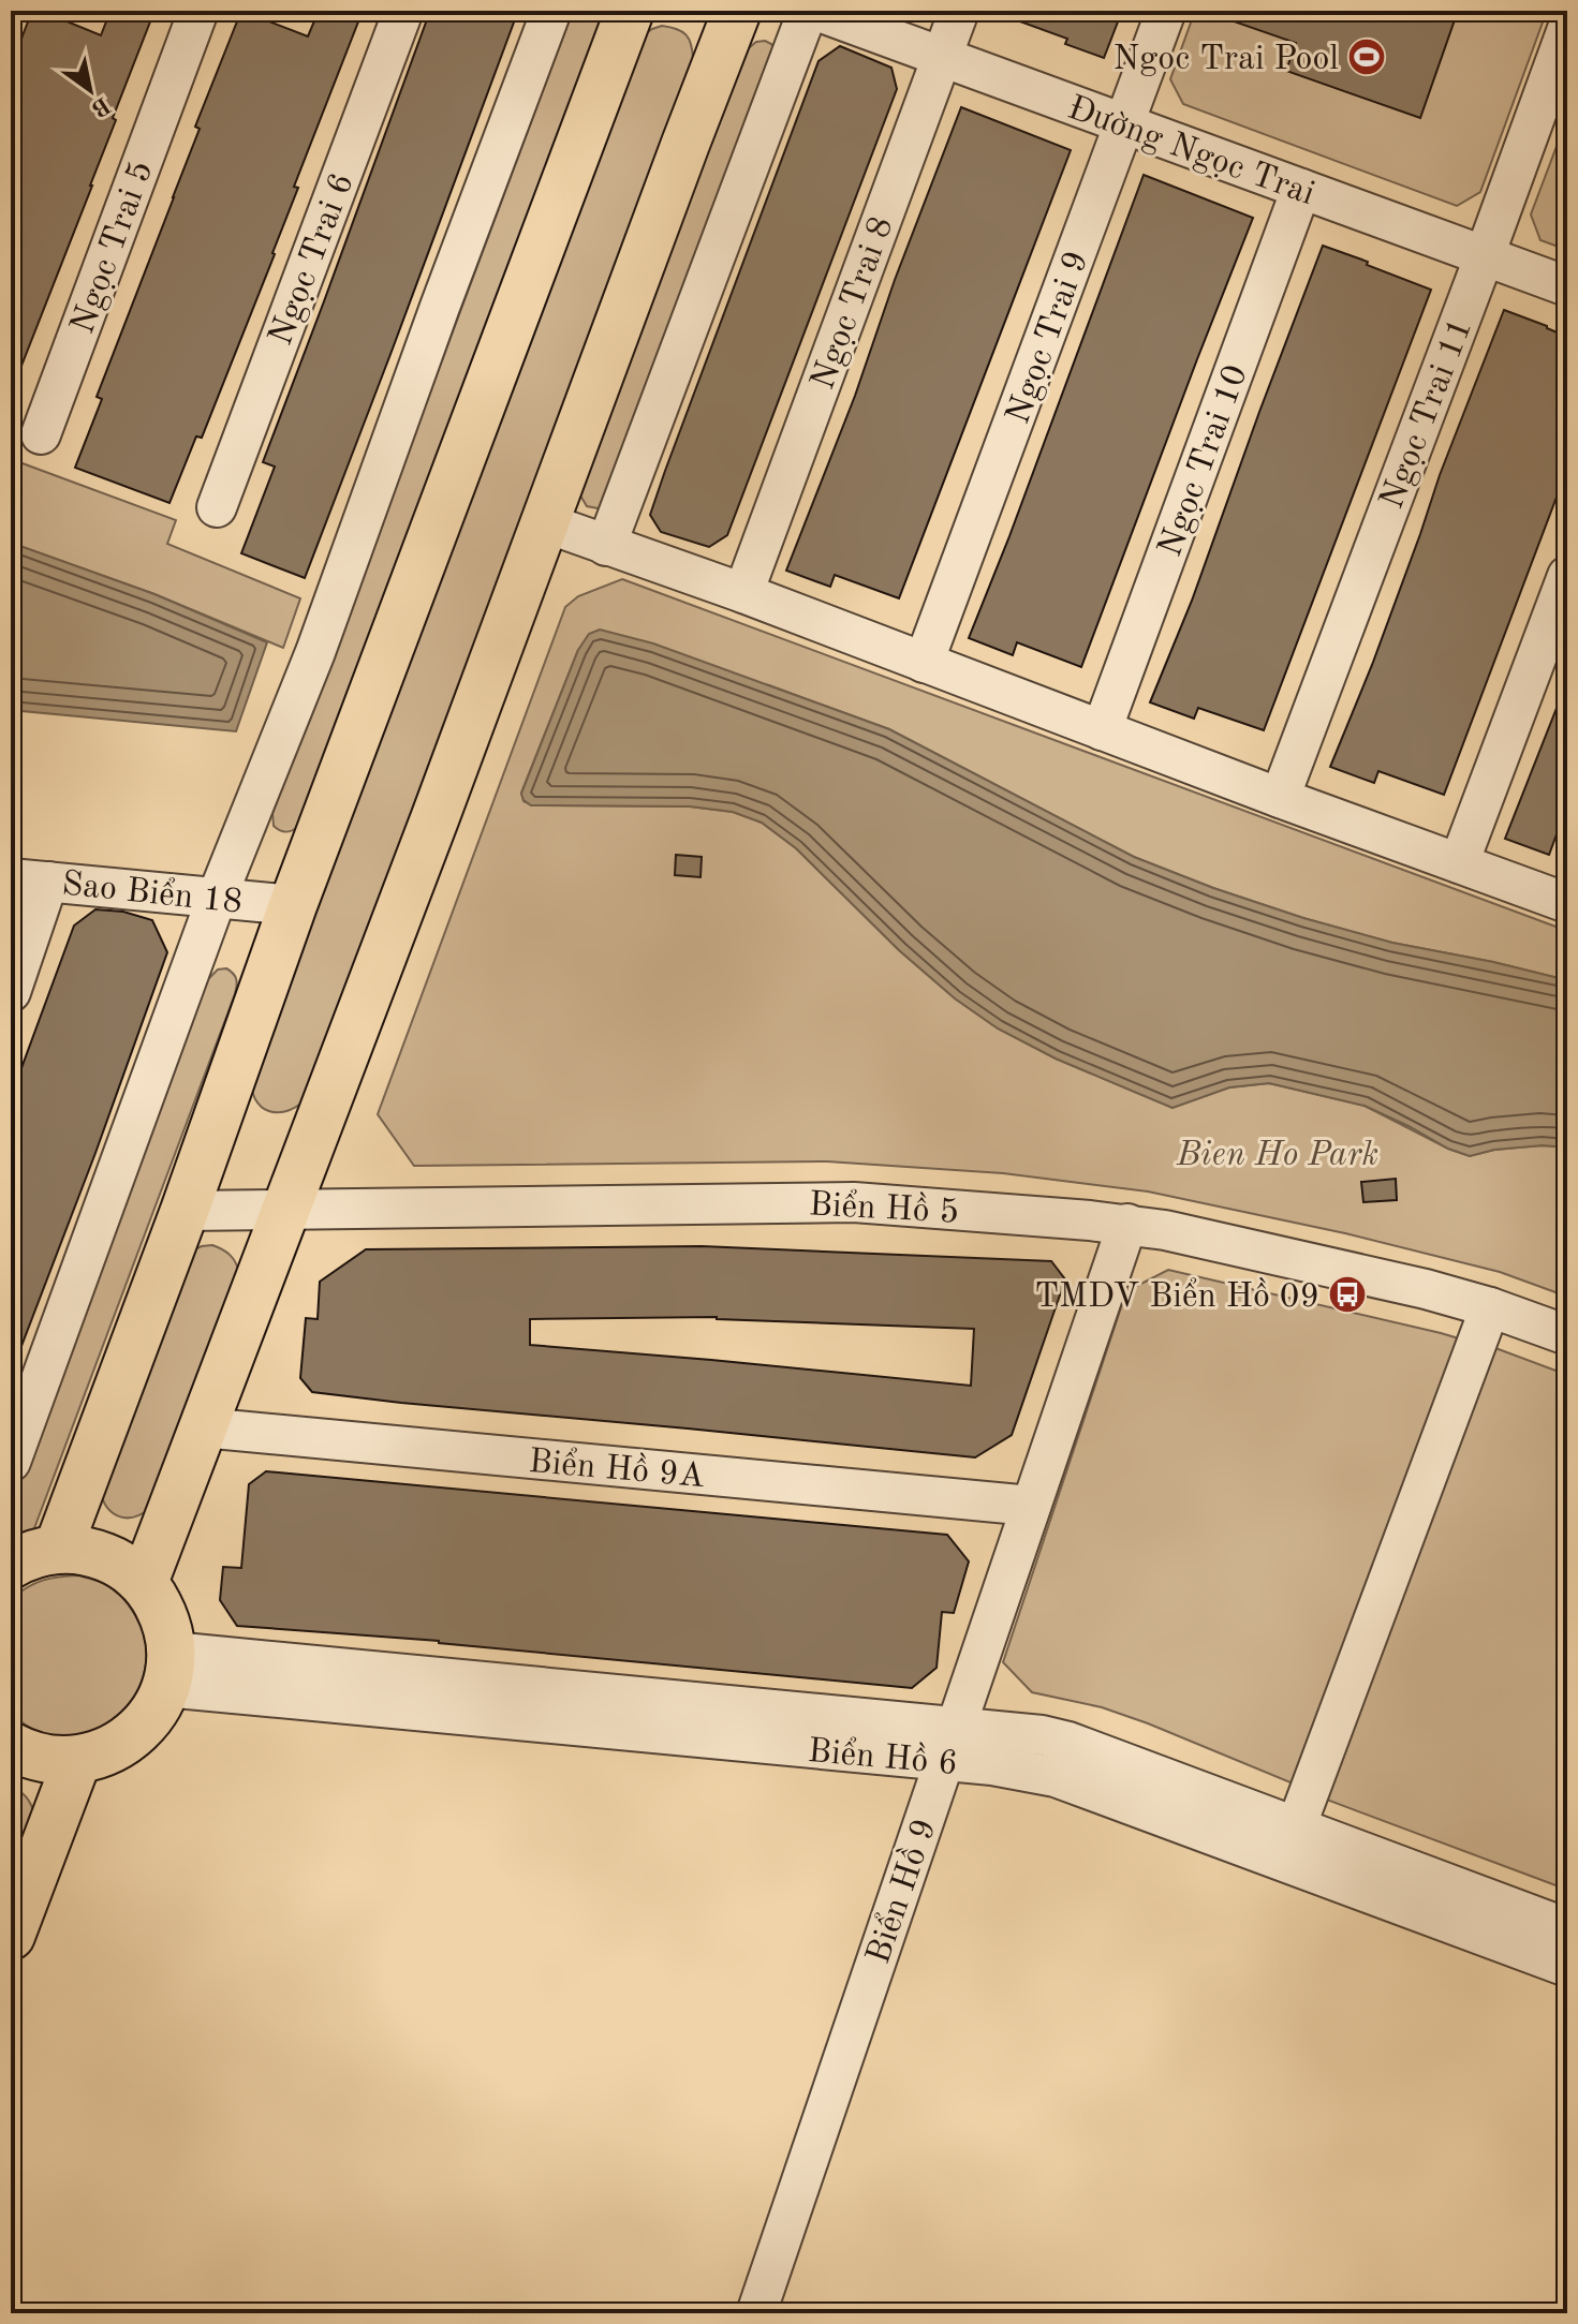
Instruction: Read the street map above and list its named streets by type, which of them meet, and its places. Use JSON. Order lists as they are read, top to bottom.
{
  "streets": {
    "street": [
      "Đường Ngọc Trai",
      "Ngọc Trai 5",
      "Ngọc Trai 6",
      "Ngọc Trai 8",
      "Ngọc Trai 9",
      "Ngọc Trai 11",
      "Ngọc Trai 10",
      "Sao Biển 18",
      "Biển Hồ 5",
      "Biển Hồ 9A",
      "Biển Hồ 6",
      "Biển Hồ 9"
    ]
  },
  "crossings": [
    ["Đường Ngọc Trai", "Ngọc Trai 8"],
    ["Đường Ngọc Trai", "Ngọc Trai 9"],
    ["Đường Ngọc Trai", "Ngọc Trai 11"],
    ["Đường Ngọc Trai", "Ngọc Trai 10"],
    ["Biển Hồ 5", "Biển Hồ 9"],
    ["Biển Hồ 9A", "Biển Hồ 9"],
    ["Biển Hồ 6", "Biển Hồ 9"]
  ],
  "parks": ["Bien Ho Park"],
  "places": {
    "sports": ["Ngoc Trai Pool"],
    "bus stop": ["TMDV Biển Hồ 09"]
  },
  "north": "bottom right"
}
